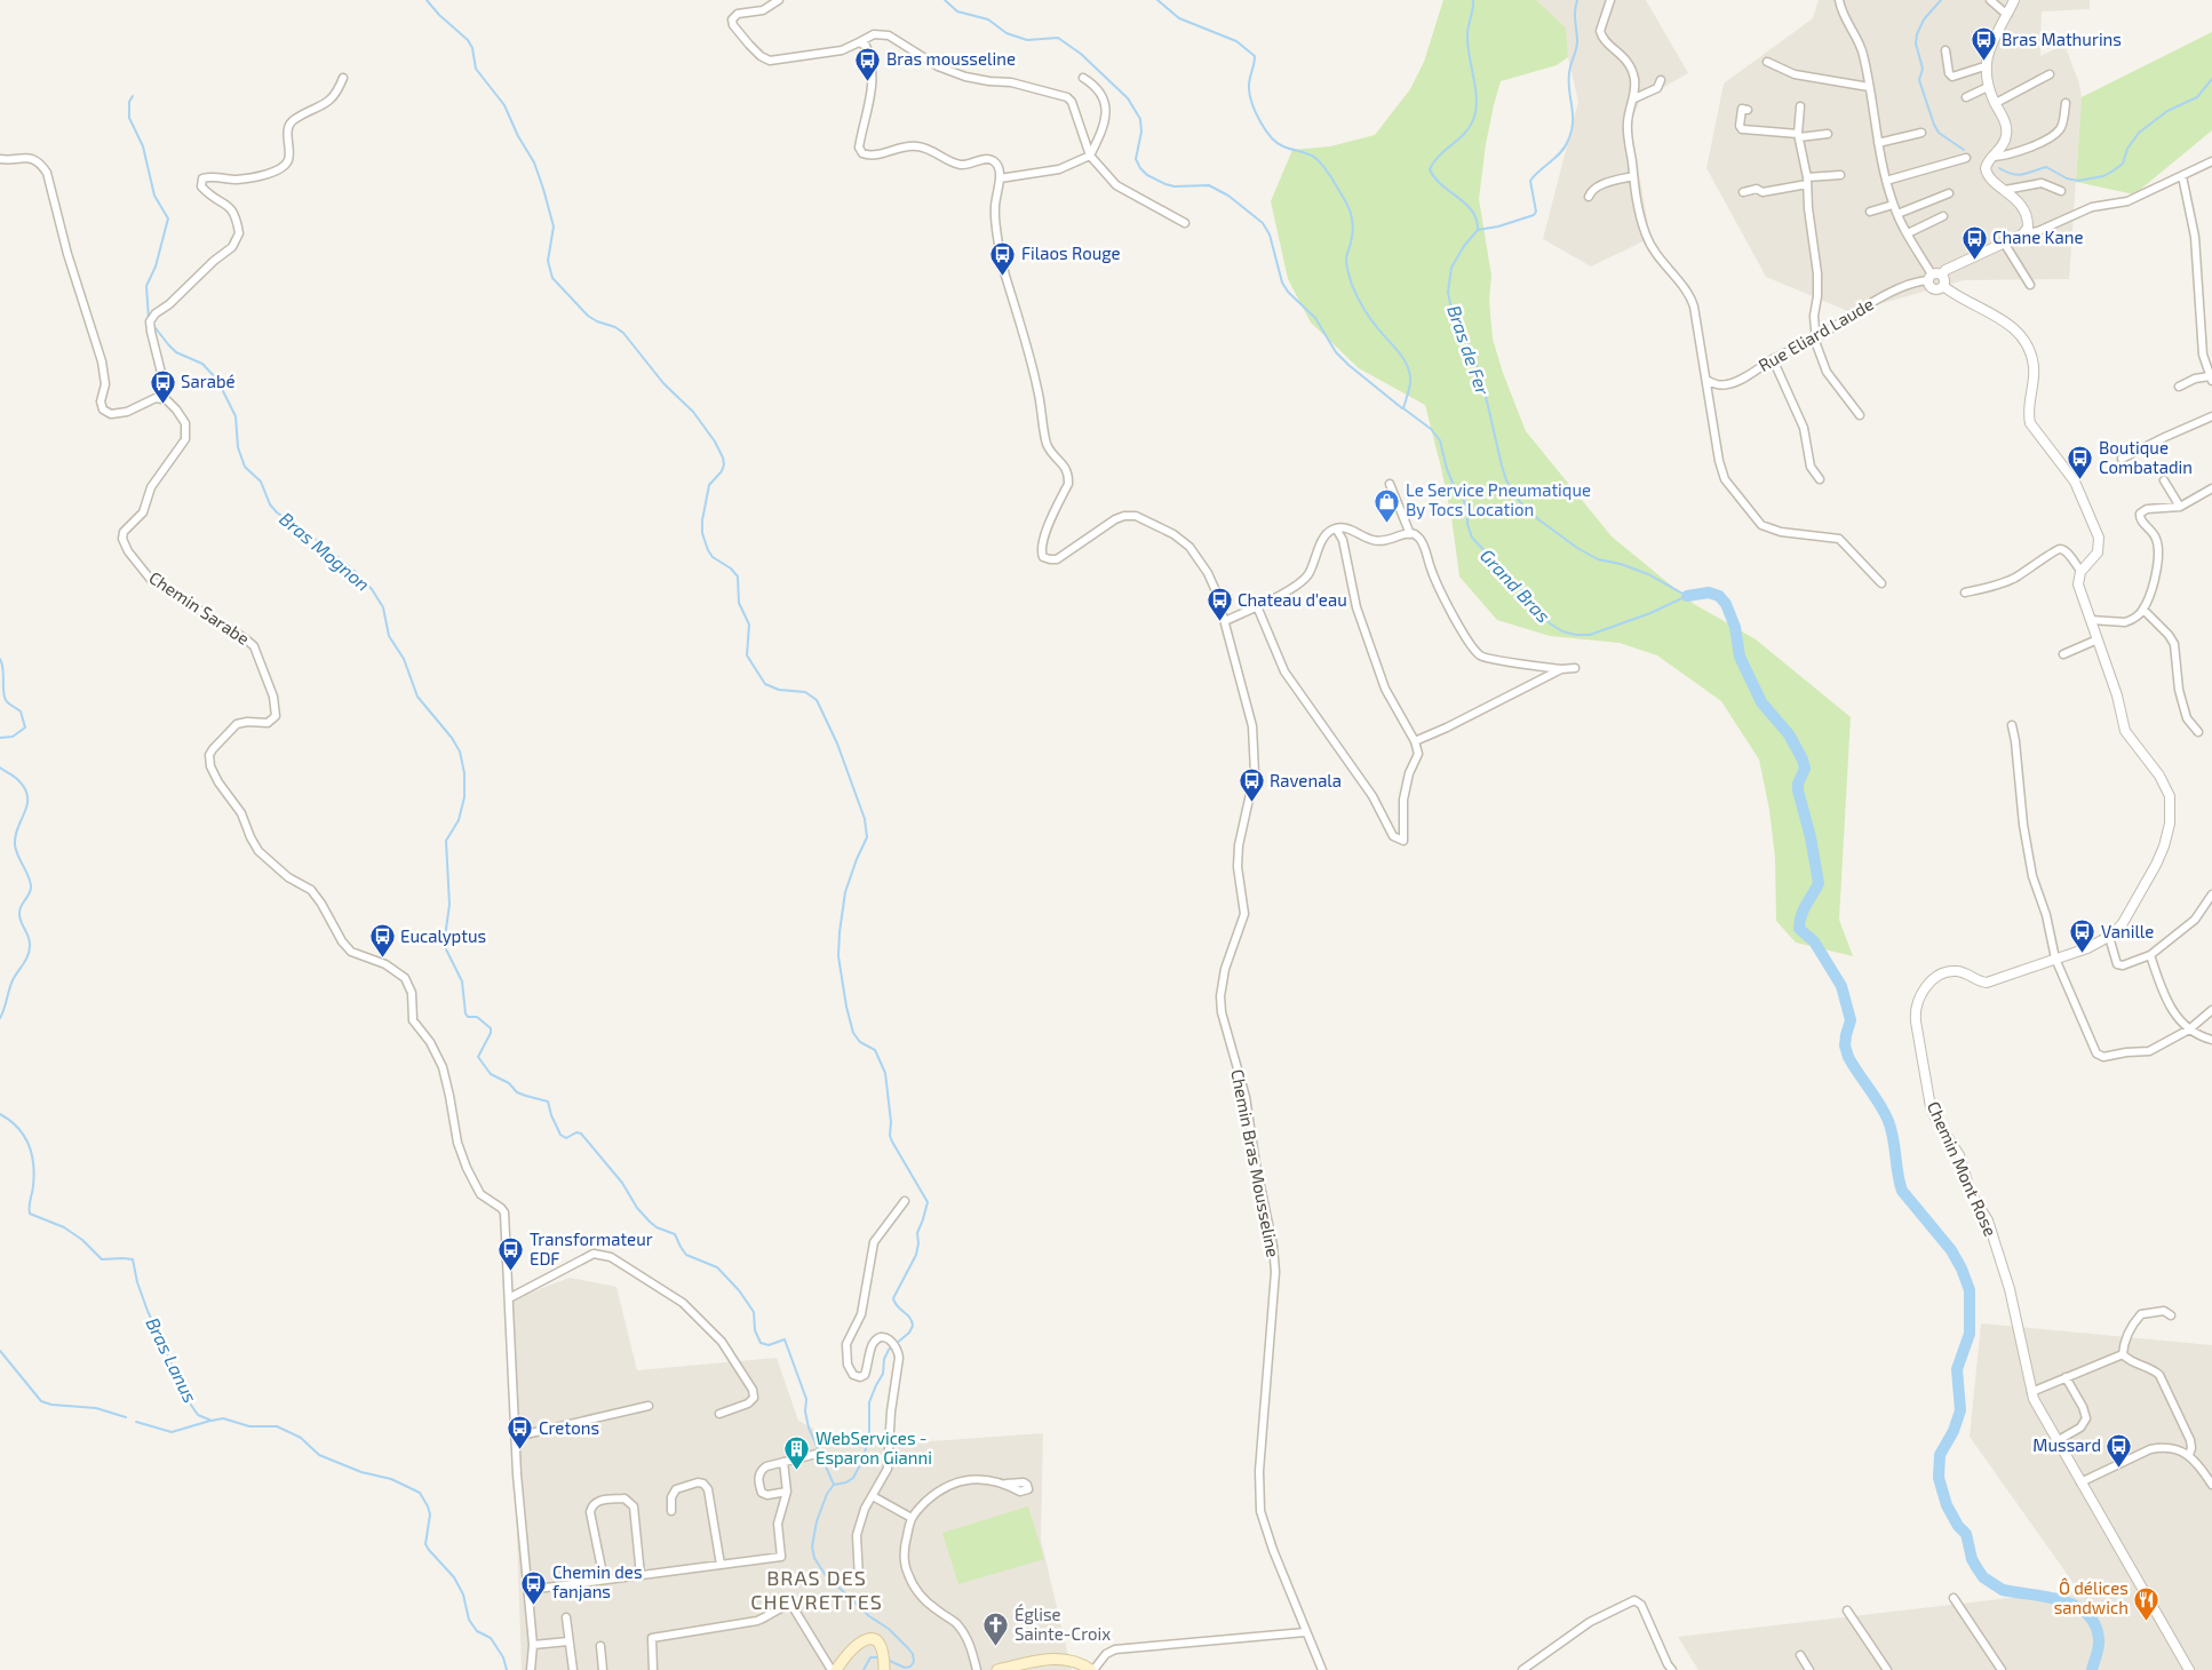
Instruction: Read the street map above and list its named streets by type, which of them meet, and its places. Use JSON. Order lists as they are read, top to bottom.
{
  "streets": {
    "street": [
      "Rue Eliard Laude",
      "Chemin Sarabe",
      "Chemin Bras Mousseline",
      "Chemin Mont Rose"
    ]
  },
  "districts": ["BRAS DES CHEVRETTES"],
  "water": [
    "Bras de Fer",
    "Bras Mognon",
    "Grand Bras",
    "Bras Lanus"
  ],
  "places": {
    "bus stop": [
      "Bras Mathurins",
      "Bras mousseline",
      "Chane Kane",
      "Filaos Rouge",
      "Sarabé",
      "Boutique Combatadin",
      "Chateau d'eau",
      "Ravenala",
      "Vanille",
      "Eucalyptus",
      "Transformateur EDF",
      "Cretons",
      "Mussard",
      "Chemin des fanjans"
    ],
    "shop": ["Le Service Pneumatique By Tocs Location"],
    "building": ["WebServices - Esparon Gianni"],
    "restaurant": ["Ô délices sandwich"],
    "church": ["Église Sainte-Croix"]
  }
}
